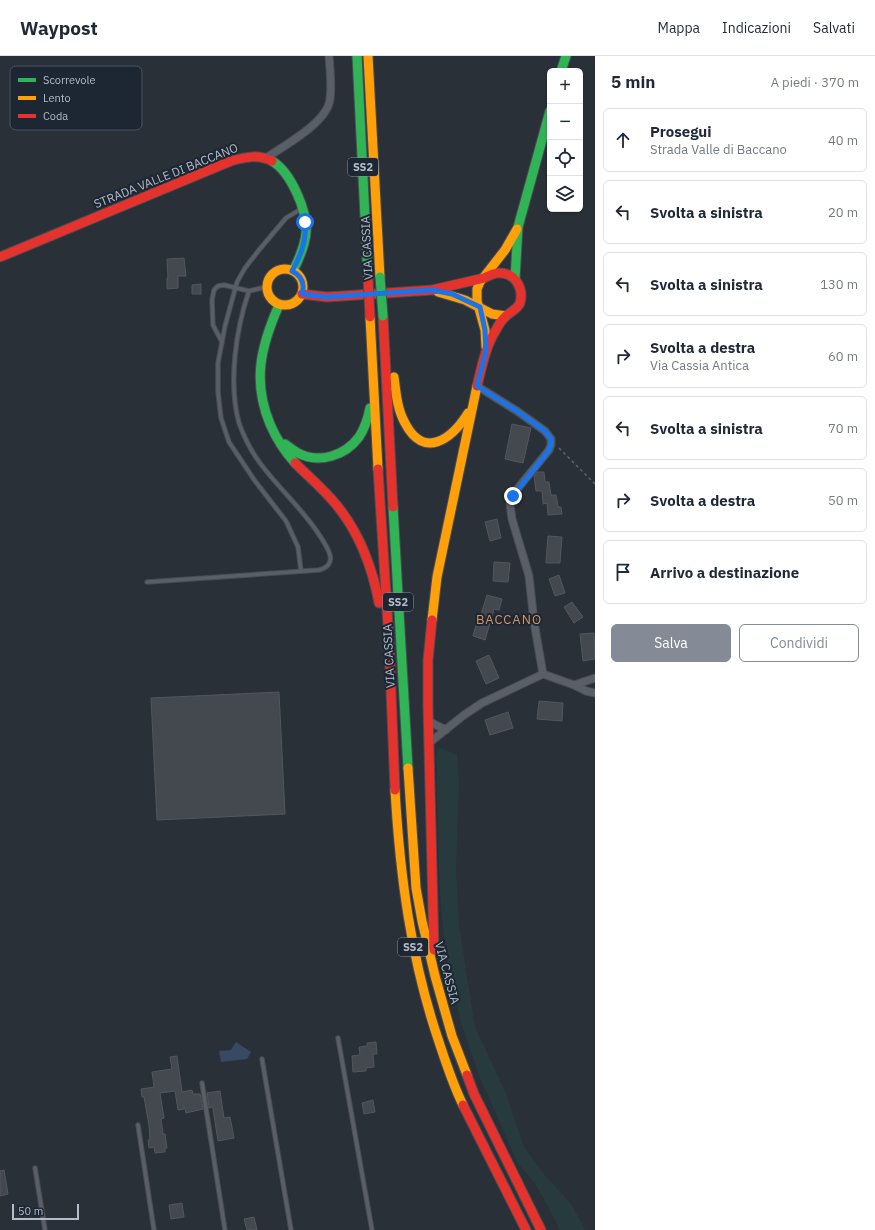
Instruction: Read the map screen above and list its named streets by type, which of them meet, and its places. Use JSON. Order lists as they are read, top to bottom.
{
  "streets": {
    "main road": ["SS2", "STRADA VALLE DI BACCANO", "VIA CASSIA"]
  },
  "districts": ["BACCANO"],
  "legend": ["Scorrevole", "Lento", "Coda"],
  "scale_bar": "50 m",
  "page": {
    "header": "Waypost",
    "nav": ["Mappa", "Indicazioni", "Salvati"],
    "heading": ["5 min", "A piedi · 370 m"],
    "map_buttons": ["+", "−"],
    "list": [
      ["Prosegui", "Strada Valle di Baccano", "40 m"],
      ["Svolta a sinistra", "20 m"],
      ["Svolta a sinistra", "130 m"],
      ["Svolta a destra", "Via Cassia Antica", "60 m"],
      ["Svolta a sinistra", "70 m"],
      ["Svolta a destra", "50 m"],
      "Arrivo a destinazione"
    ],
    "buttons": ["Salva", "Condividi"],
    "scale": "50 m"
  }
}
